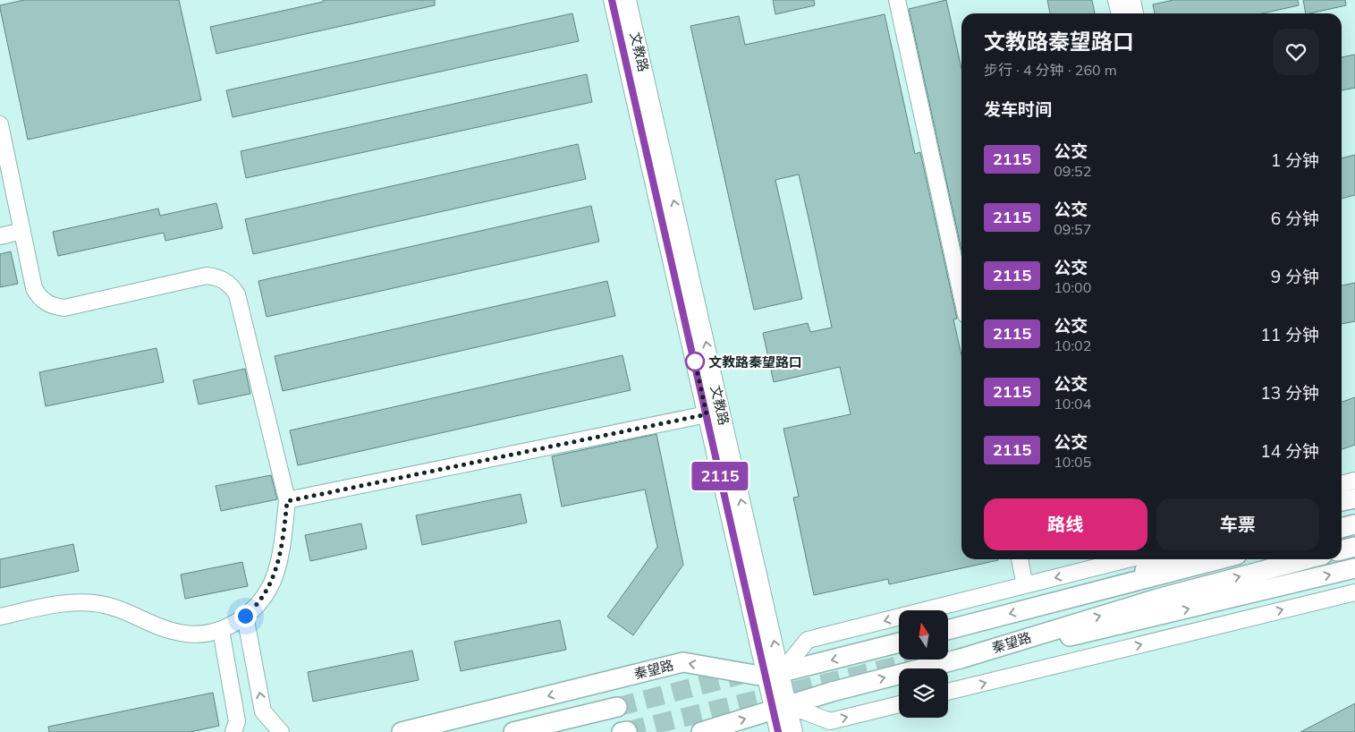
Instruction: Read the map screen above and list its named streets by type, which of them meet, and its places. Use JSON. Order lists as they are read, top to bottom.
{
  "streets": {
    "main road": ["秦望路"],
    "street": ["文教路"]
  },
  "crossings": [
    ["文教路", "秦望路"]
  ],
  "places": ["文教路秦望路口"],
  "lines": ["bus line 2115"],
  "north": "top",
  "page": {
    "on_map": "2115",
    "heading": [
      ["文教路秦望路口", "步行 · 4 分钟 · 260 m"],
      "发车时间"
    ],
    "list": [
      {
        "mark": "2115",
        "name": "公交",
        "note": "09:52",
        "value": "1 分钟"
      },
      {
        "mark": "2115",
        "name": "公交",
        "note": "09:57",
        "value": "6 分钟"
      },
      {
        "mark": "2115",
        "name": "公交",
        "note": "10:00",
        "value": "9 分钟"
      },
      {
        "mark": "2115",
        "name": "公交",
        "note": "10:02",
        "value": "11 分钟"
      },
      {
        "mark": "2115",
        "name": "公交",
        "note": "10:04",
        "value": "13 分钟"
      },
      {
        "mark": "2115",
        "name": "公交",
        "note": "10:05",
        "value": "14 分钟"
      }
    ],
    "buttons": ["路线", "车票"]
  }
}
